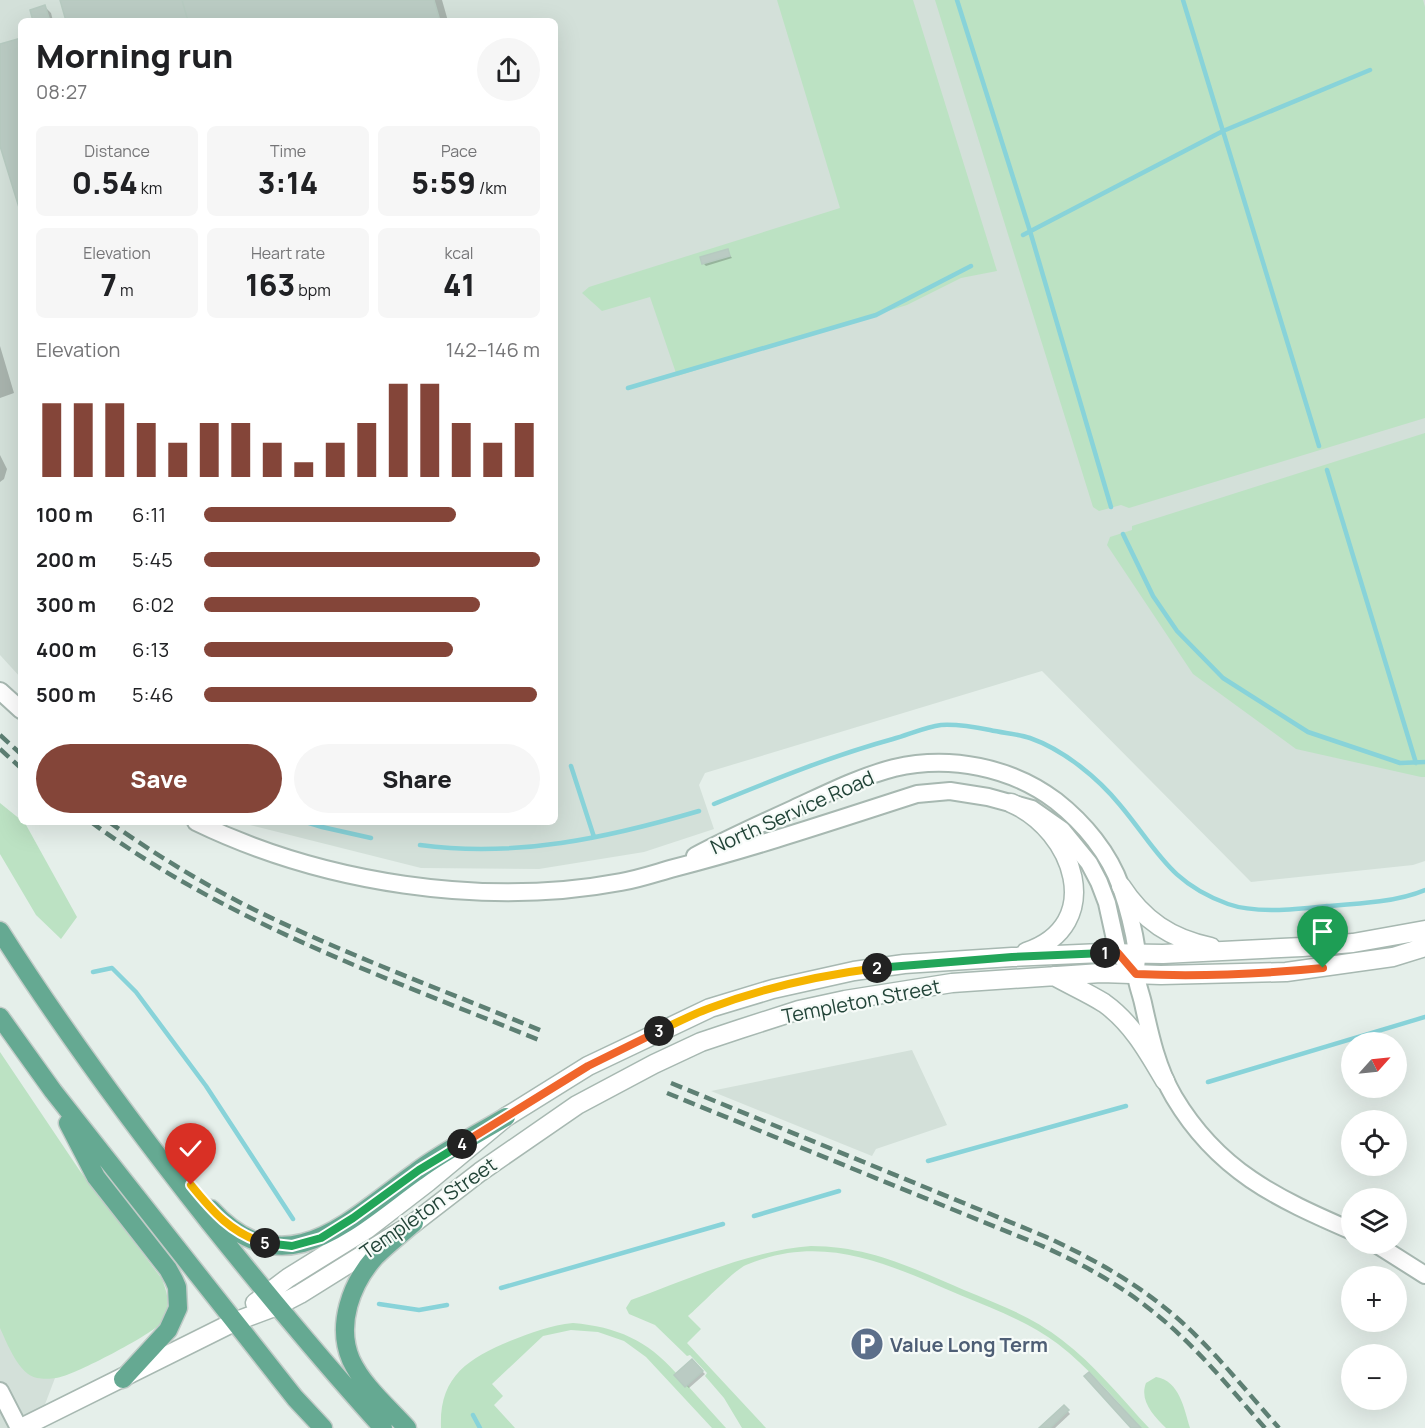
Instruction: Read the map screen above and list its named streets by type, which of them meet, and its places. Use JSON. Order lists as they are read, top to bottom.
{
  "streets": {
    "street": ["North Service Road", "Templeton Street"]
  },
  "crossings": [
    ["North Service Road", "Templeton Street"]
  ],
  "places": {
    "parking": ["Value Long Term"]
  },
  "north": "top right",
  "page": {
    "heading": ["Morning run", "08:27"],
    "stats": [
      ["Distance", "0.54 km"],
      ["Time", "3:14"],
      ["Pace", "5:59 /km"],
      ["Elevation", "7 m"],
      ["Heart rate", "163 bpm"],
      ["kcal", "41"]
    ],
    "chart": ["Elevation", "142–146 m"],
    "list": [
      {
        "name": "100 m",
        "note": "6:11"
      },
      {
        "name": "200 m",
        "note": "5:45"
      },
      {
        "name": "300 m",
        "note": "6:02"
      },
      {
        "name": "400 m",
        "note": "6:13"
      },
      {
        "name": "500 m",
        "note": "5:46"
      }
    ],
    "buttons": ["Save", "Share"],
    "pins": [
      "1",
      "2",
      "3",
      "4",
      "5"
    ],
    "map_buttons": ["+", "−"]
  }
}
